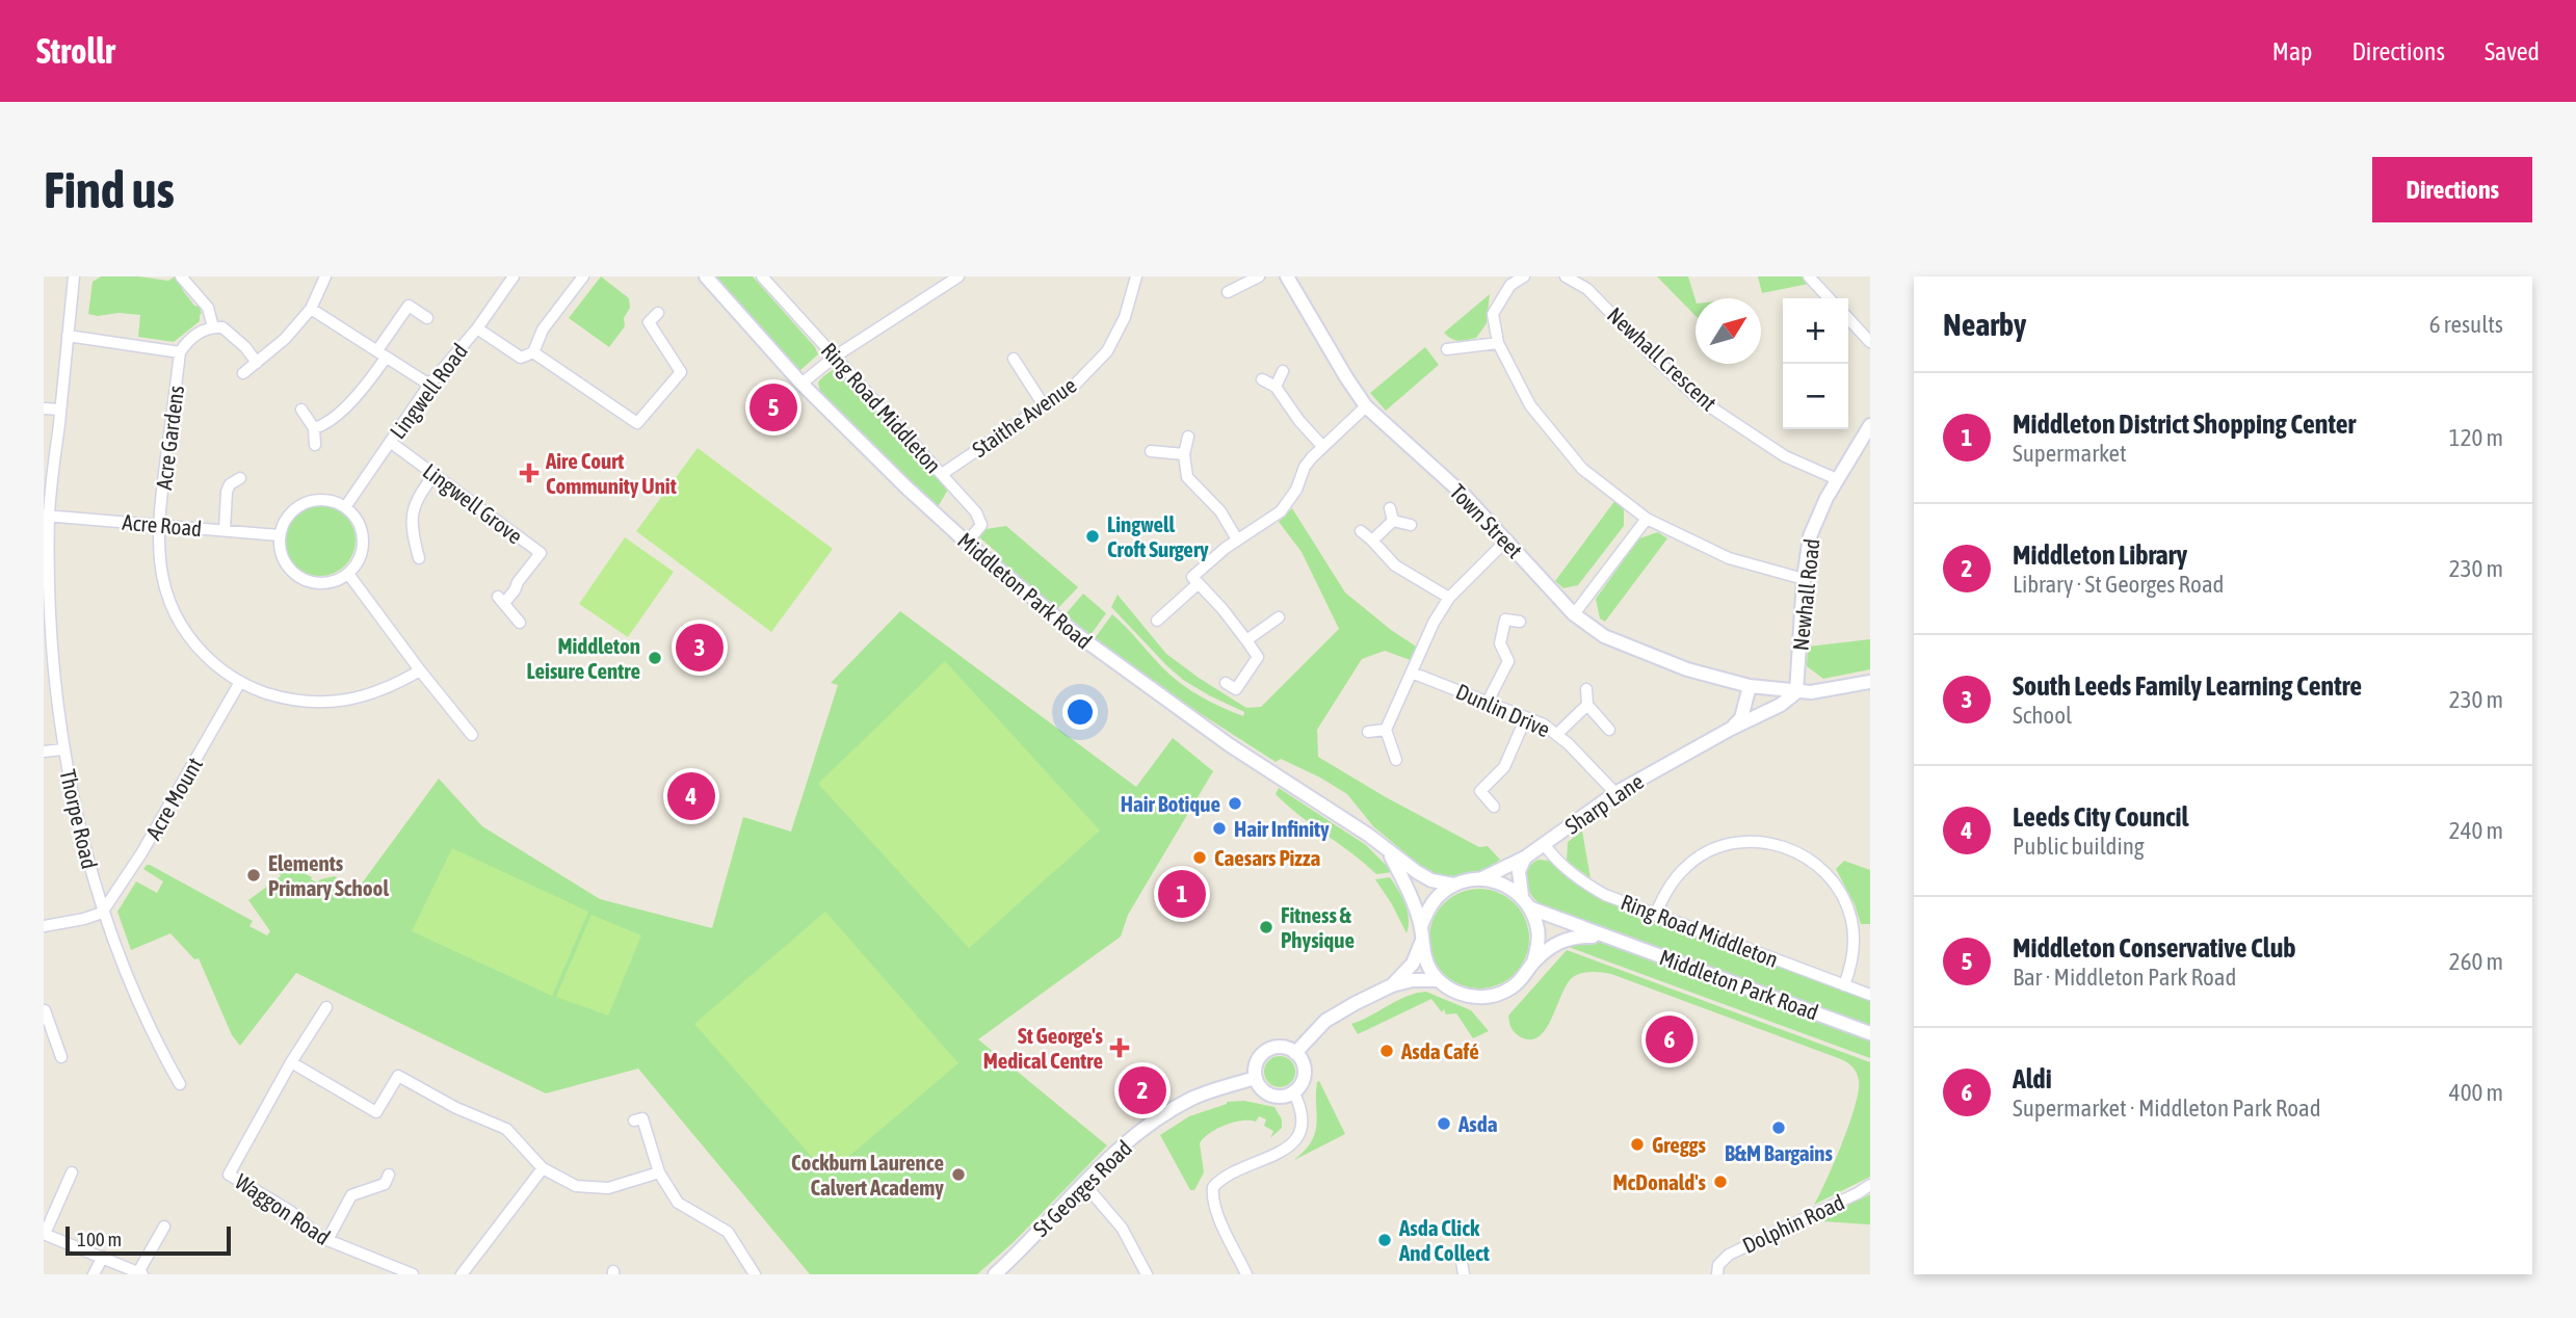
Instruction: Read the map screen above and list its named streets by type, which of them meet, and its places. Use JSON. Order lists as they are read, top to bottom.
{
  "streets": {
    "street": [
      "Newhall Crescent",
      "Lingwell Road",
      "Ring Road Middleton",
      "Staithe Avenue",
      "Acre Gardens",
      "Lingwell Grove",
      "Town Street",
      "Acre Road",
      "Middleton Park Road",
      "Newhall Road",
      "Dunlin Drive",
      "Acre Mount",
      "Sharp Lane",
      "Thorpe Road",
      "St Georges Road",
      "Waggon Road",
      "Dolphin Road"
    ]
  },
  "crossings": [
    ["Newhall Crescent", "Newhall Road"],
    ["Lingwell Road", "Lingwell Grove"],
    ["Lingwell Road", "Acre Road"],
    ["Ring Road Middleton", "Staithe Avenue"],
    ["Ring Road Middleton", "Middleton Park Road"],
    ["Ring Road Middleton", "Sharp Lane"],
    ["Acre Gardens", "Acre Road"],
    ["Acre Gardens", "Acre Mount"],
    ["Town Street", "Newhall Road"],
    ["Town Street", "Sharp Lane"],
    ["Acre Road", "Thorpe Road"],
    ["Middleton Park Road", "Sharp Lane"],
    ["Dunlin Drive", "Sharp Lane"],
    ["Acre Mount", "Thorpe Road"]
  ],
  "places": {
    "health": ["Aire Court Community Unit", "St George's Medical Centre"],
    "other": [
      "Lingwell Croft Surgery",
      "Middleton Leisure Centre",
      "Hair Botique",
      "Hair Infinity",
      "Caesars Pizza",
      "Elements Primary School",
      "Fitness & Physique",
      "Asda Café",
      "Asda",
      "B&M Bargains",
      "Greggs",
      "Cockburn Laurence Calvert Academy",
      "McDonald's",
      "Asda Click And Collect"
    ]
  },
  "scale_bar": "100 m",
  "north": "top right",
  "page": {
    "header": "Strollr",
    "nav": ["Map", "Directions", "Saved"],
    "buttons": "Directions",
    "title": "Find us",
    "heading": ["Nearby", "6 results"],
    "map_buttons": ["+", "−"],
    "list": [
      {
        "mark": "1",
        "name": "Middleton District Shopping Center",
        "note": "Supermarket",
        "value": "120 m"
      },
      {
        "mark": "2",
        "name": "Middleton Library",
        "note": "Library · St Georges Road",
        "value": "230 m"
      },
      {
        "mark": "3",
        "name": "South Leeds Family Learning Centre",
        "note": "School",
        "value": "230 m"
      },
      {
        "mark": "4",
        "name": "Leeds City Council",
        "note": "Public building",
        "value": "240 m"
      },
      {
        "mark": "5",
        "name": "Middleton Conservative Club",
        "note": "Bar · Middleton Park Road",
        "value": "260 m"
      },
      {
        "mark": "6",
        "name": "Aldi",
        "note": "Supermarket · Middleton Park Road",
        "value": "400 m"
      }
    ],
    "pins": [
      "5",
      "3",
      "4",
      "1",
      "6",
      "2"
    ],
    "scale": "100 m"
  }
}
